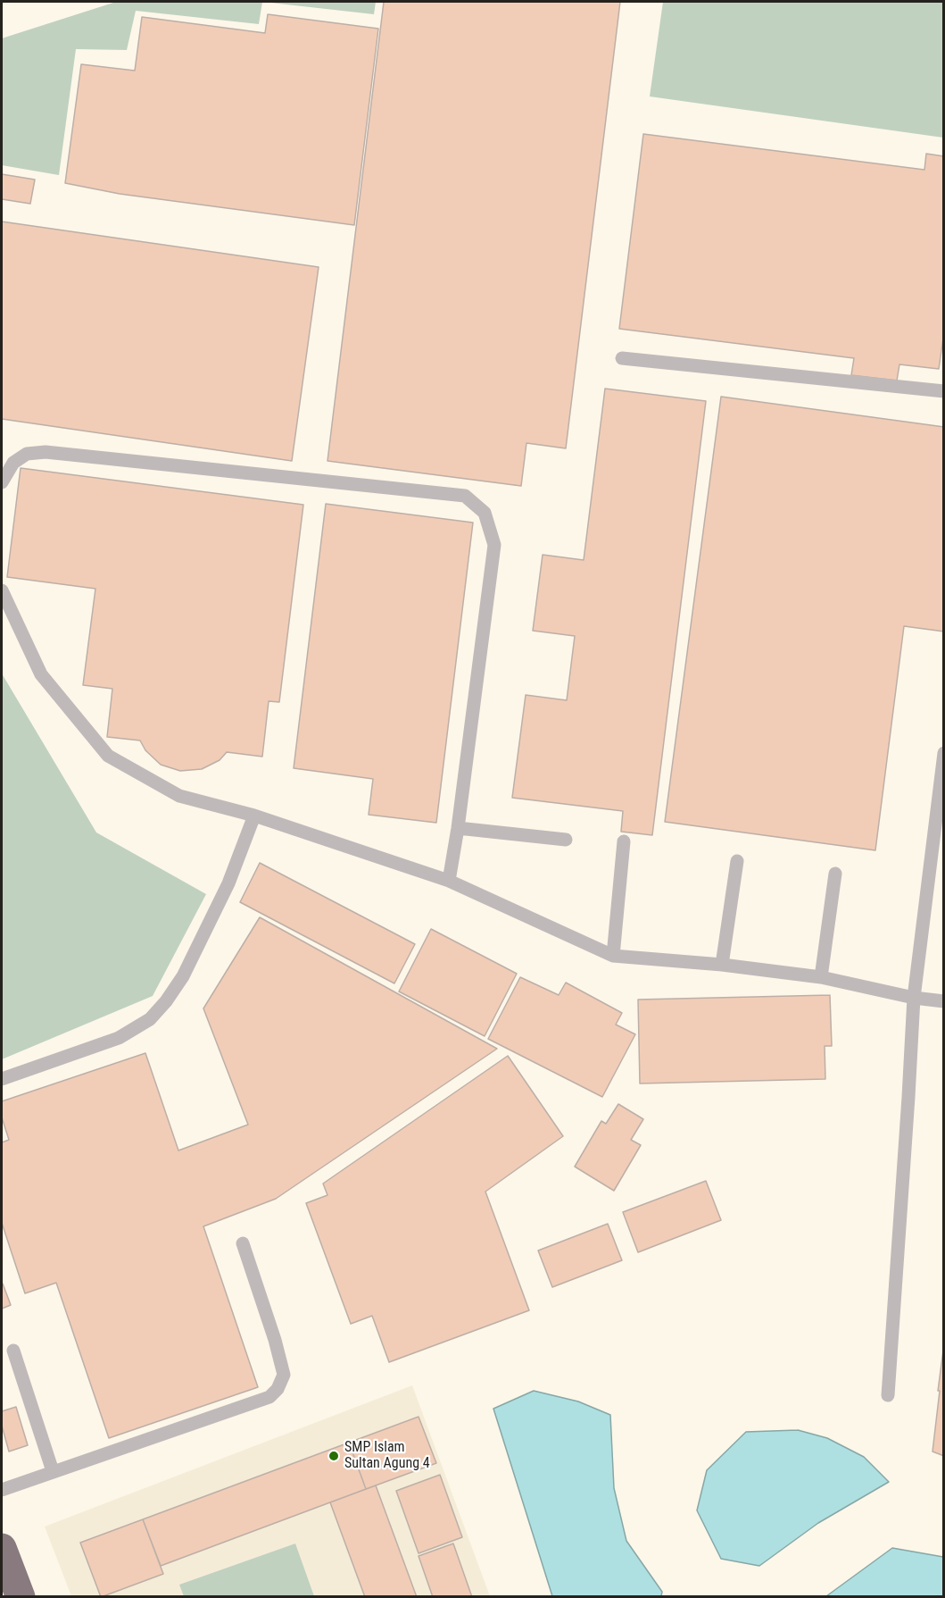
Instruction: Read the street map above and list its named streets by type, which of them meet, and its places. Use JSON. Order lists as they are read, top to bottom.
{
  "places": ["SMP Islam Sultan Agung 4"]
}
